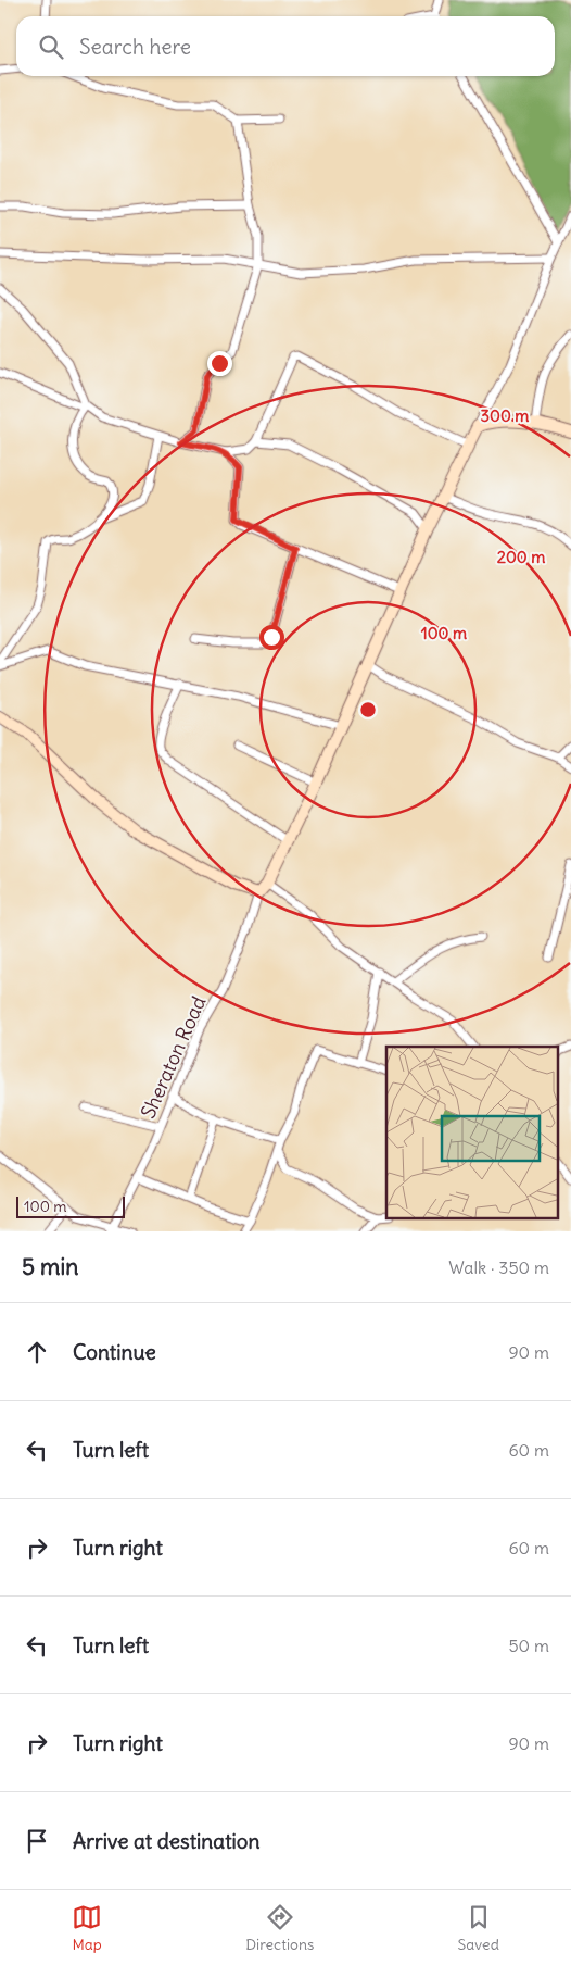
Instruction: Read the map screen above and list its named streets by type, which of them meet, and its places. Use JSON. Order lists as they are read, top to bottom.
{
  "streets": {
    "street": ["Sheraton Road"]
  },
  "scale_bar": "100 m",
  "page": {
    "search": "Search here",
    "scale": "100 m",
    "heading": ["5 min", "Walk · 350 m"],
    "list": [
      ["Continue", "90 m"],
      ["Turn left", "60 m"],
      ["Turn right", "60 m"],
      ["Turn left", "50 m"],
      ["Turn right", "90 m"],
      "Arrive at destination"
    ],
    "nav": ["Map", "Directions", "Saved"]
  },
  "rings": ["300 m", "200 m", "100 m"]
}
